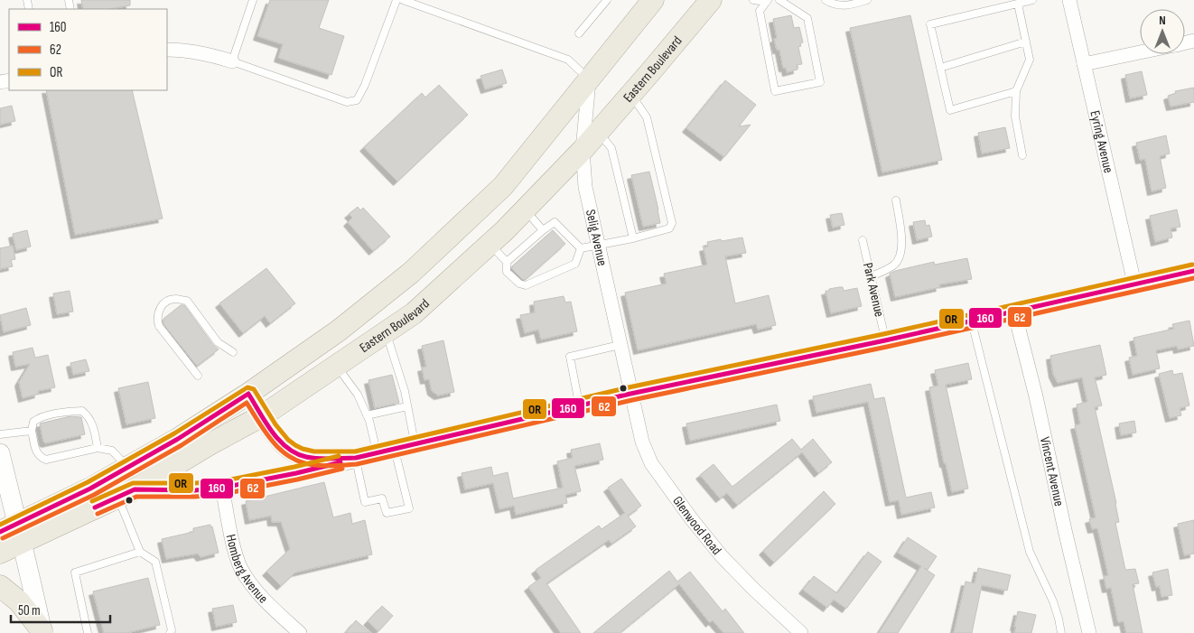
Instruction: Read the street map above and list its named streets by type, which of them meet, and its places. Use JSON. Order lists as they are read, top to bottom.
{
  "streets": {
    "main road": ["Eastern Boulevard"],
    "street": [
      "Eyring Avenue",
      "Selig Avenue",
      "Vincent Avenue",
      "Glenwood Road",
      "Homberg Avenue"
    ],
    "lane": ["Park Avenue"]
  },
  "crossings": [
    ["Eastern Boulevard", "Selig Avenue"],
    ["Selig Avenue", "Glenwood Road"]
  ],
  "lines": ["transit line OR", "transit line 160", "transit line 62"],
  "legend": ["160", "62", "OR"],
  "scale_bar": "50 m",
  "north": "top"
}
